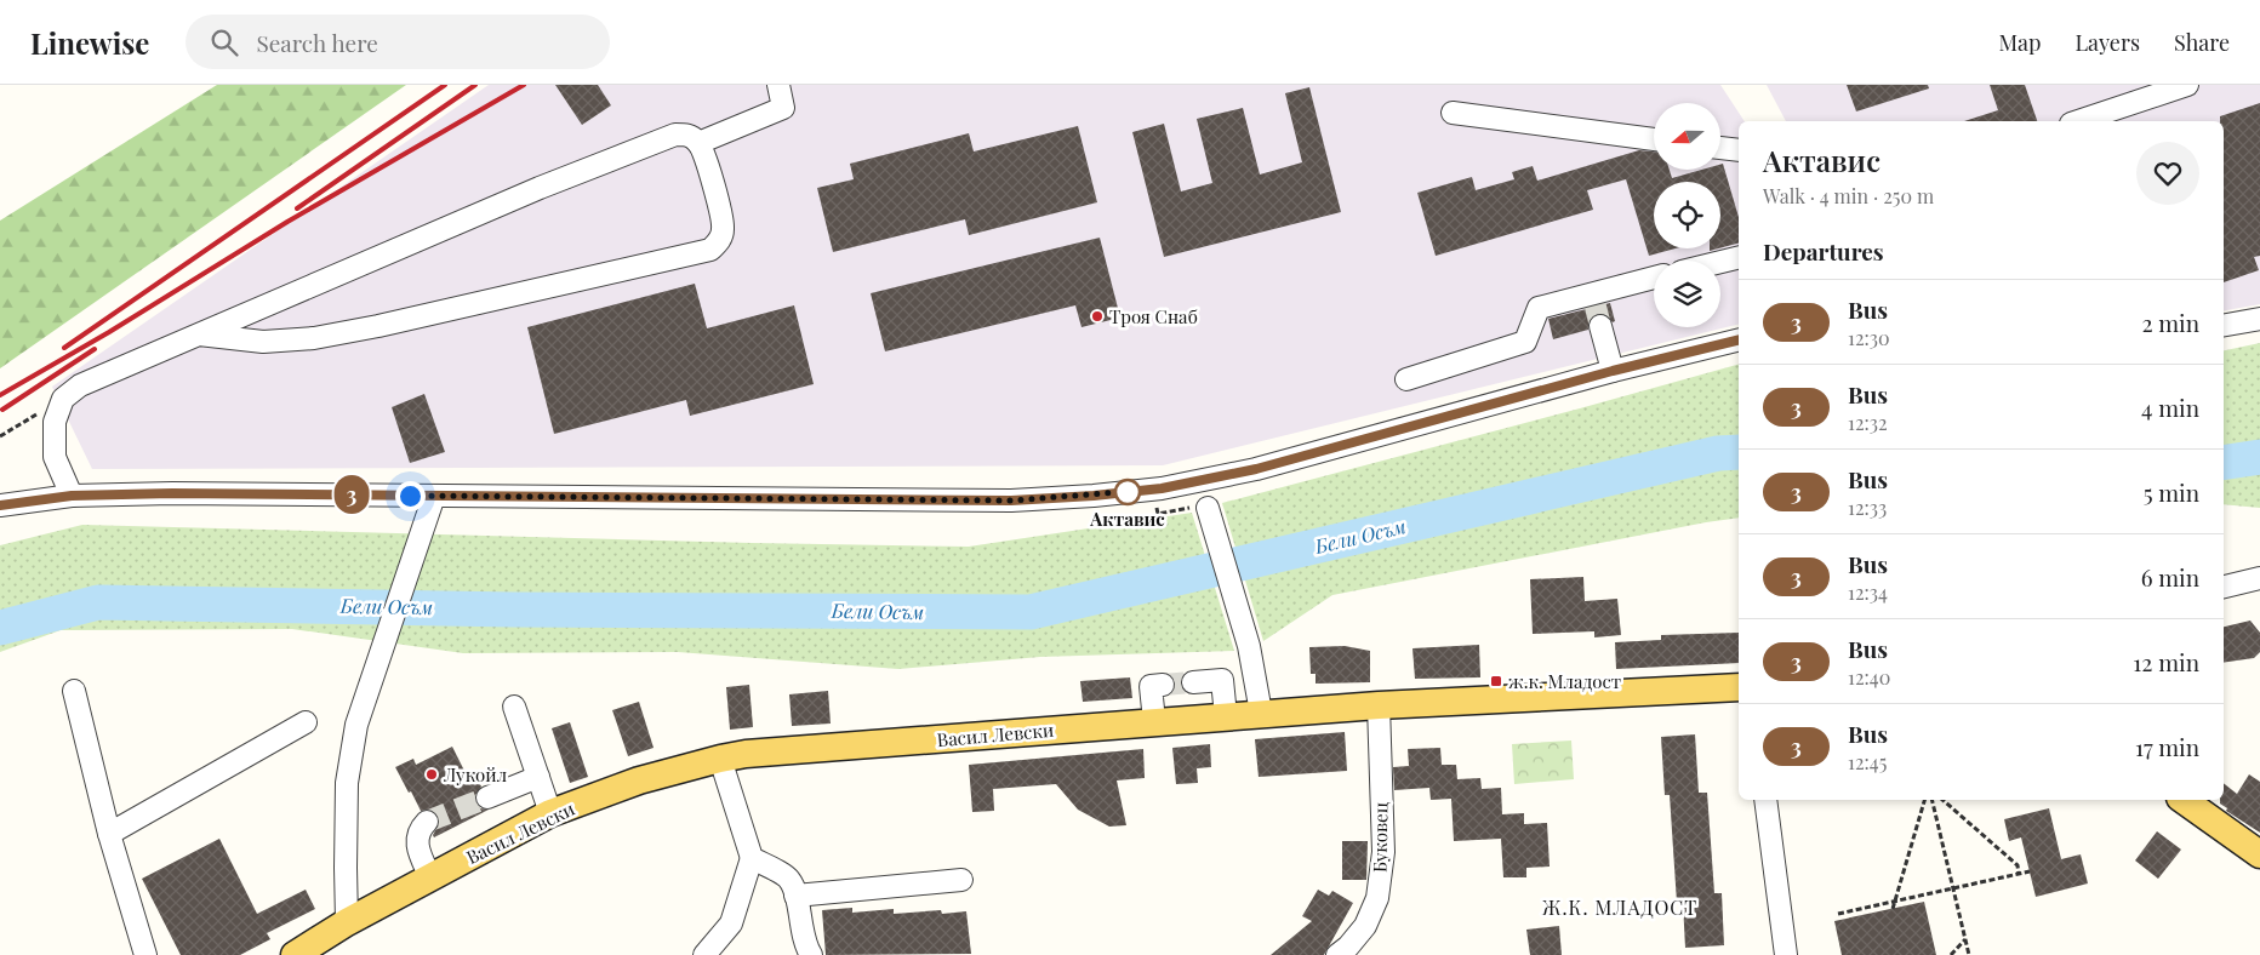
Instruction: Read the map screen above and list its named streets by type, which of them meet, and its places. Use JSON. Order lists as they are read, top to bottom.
{
  "streets": {
    "main road": ["Васил Левски"],
    "street": ["Буковец"]
  },
  "crossings": [
    ["Васил Левски", "Буковец"]
  ],
  "districts": ["Ж.К. МЛАДОСТ"],
  "water": ["Бели Осъм"],
  "places": {
    "other": ["Троя Снаб", "Актавис", "Лукойл"],
    "transit": ["ж.к. Младост"]
  },
  "lines": ["bus line 3"],
  "north": "left",
  "page": {
    "header": "Linewise",
    "search": "Search here",
    "nav": ["Map", "Layers", "Share"],
    "on_map": "3",
    "heading": [
      ["Актавис", "Walk · 4 min · 250 m"],
      "Departures"
    ],
    "list": [
      {
        "mark": "3",
        "name": "Bus",
        "note": "12:30",
        "value": "2 min"
      },
      {
        "mark": "3",
        "name": "Bus",
        "note": "12:32",
        "value": "4 min"
      },
      {
        "mark": "3",
        "name": "Bus",
        "note": "12:33",
        "value": "5 min"
      },
      {
        "mark": "3",
        "name": "Bus",
        "note": "12:34",
        "value": "6 min"
      },
      {
        "mark": "3",
        "name": "Bus",
        "note": "12:40",
        "value": "12 min"
      },
      {
        "mark": "3",
        "name": "Bus",
        "note": "12:45",
        "value": "17 min"
      }
    ]
  }
}
